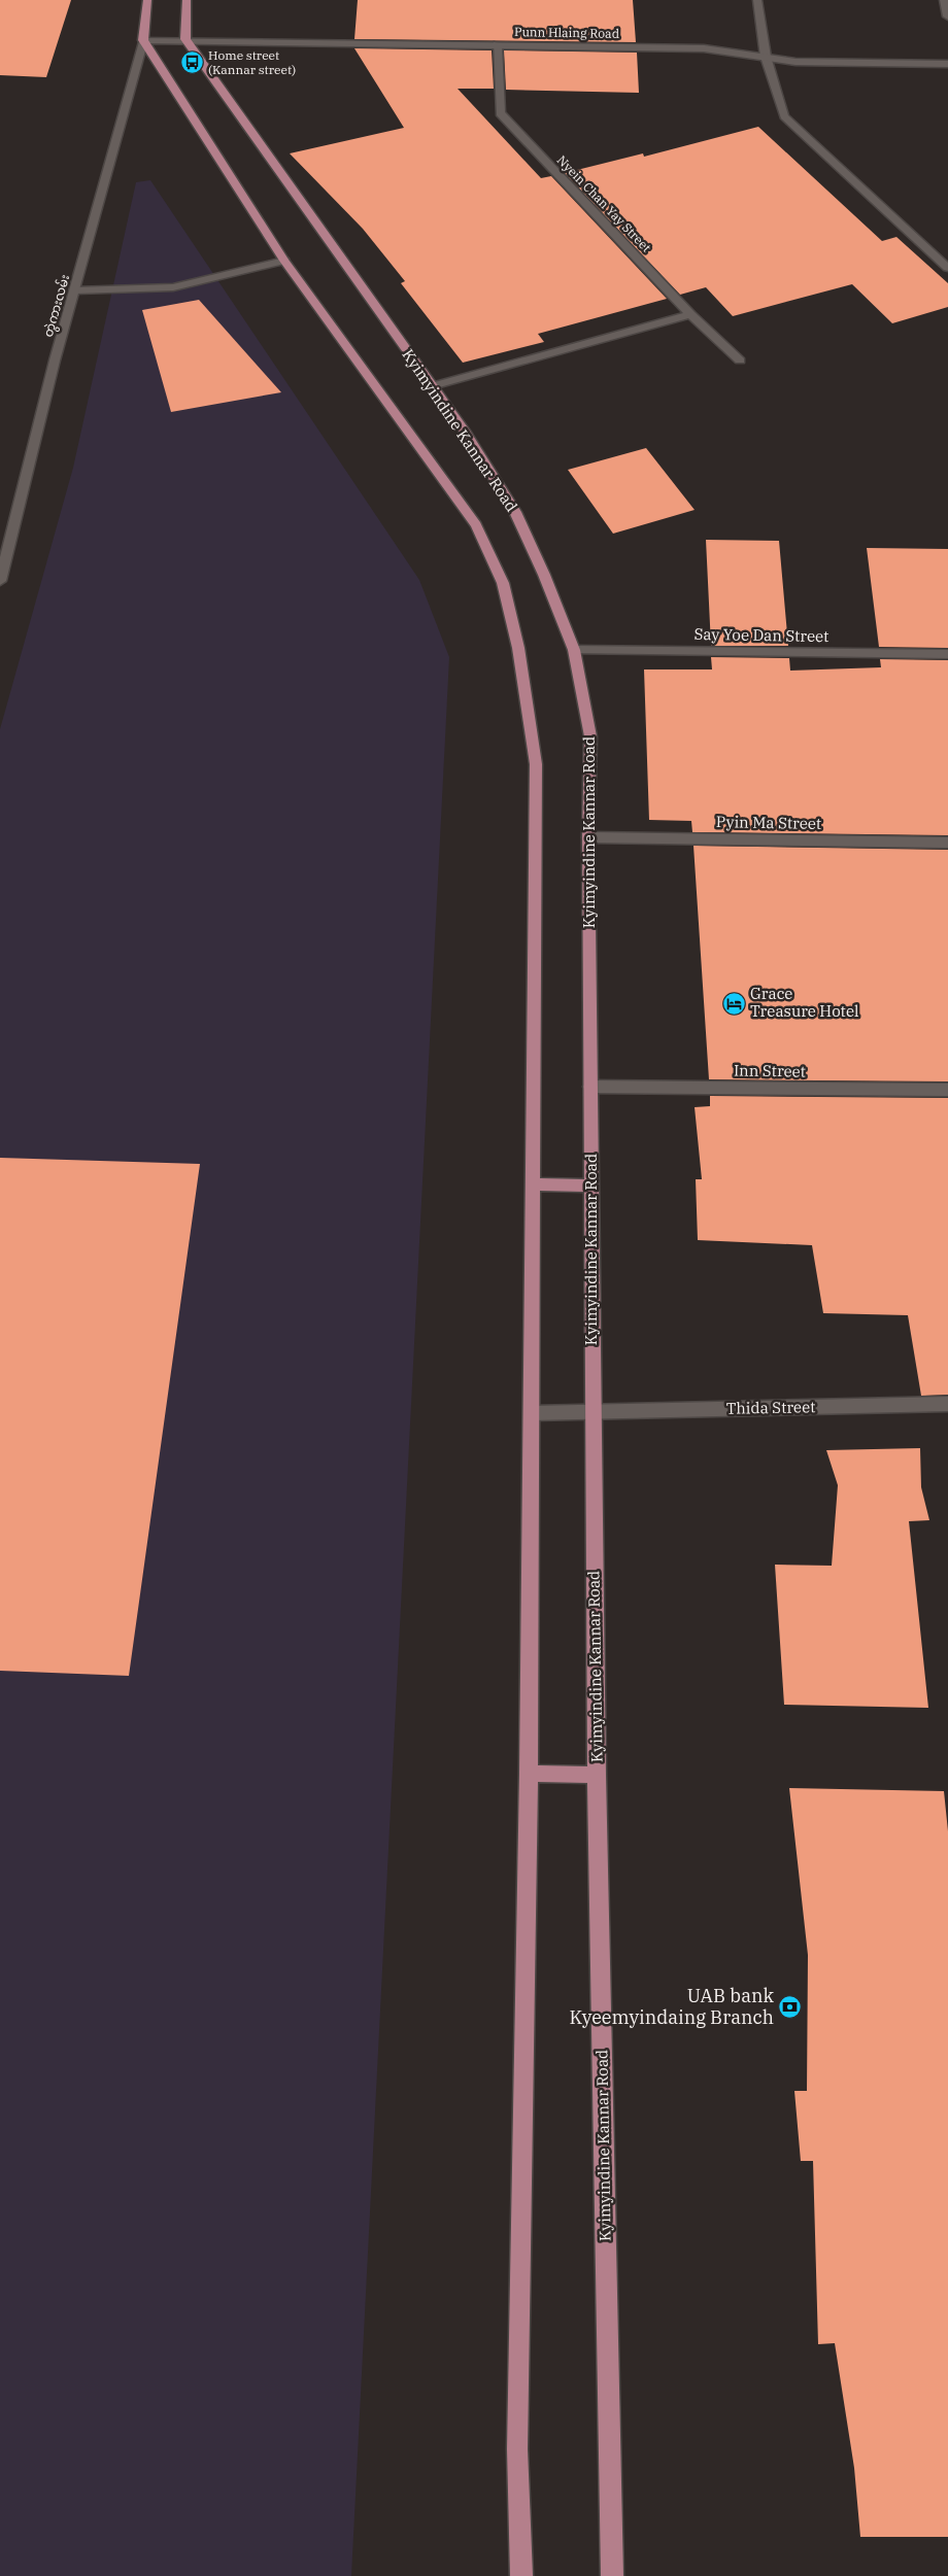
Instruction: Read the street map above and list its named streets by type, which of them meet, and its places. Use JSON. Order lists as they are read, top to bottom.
{
  "streets": {
    "main road": ["Kyimyindine Kannar Road"],
    "street": [
      "Punn Hlaing Road",
      "Nyein Chan Yay Street",
      "တွဲကားလမ်း",
      "Say Yoe Dan Street",
      "Pyin Ma Street",
      "Inn Street",
      "Thida Street"
    ]
  },
  "crossings": [
    ["Punn Hlaing Road", "Nyein Chan Yay Street"],
    ["Punn Hlaing Road", "Kyimyindine Kannar Road"],
    ["Kyimyindine Kannar Road", "Say Yoe Dan Street"],
    ["Kyimyindine Kannar Road", "Pyin Ma Street"],
    ["Kyimyindine Kannar Road", "Inn Street"],
    ["Kyimyindine Kannar Road", "Thida Street"]
  ],
  "places": {
    "bus stop": ["Home street (Kannar street)"],
    "hotel": ["Grace Treasure Hotel"],
    "bank": ["UAB bank Kyeemyindaing Branch"]
  }
}
